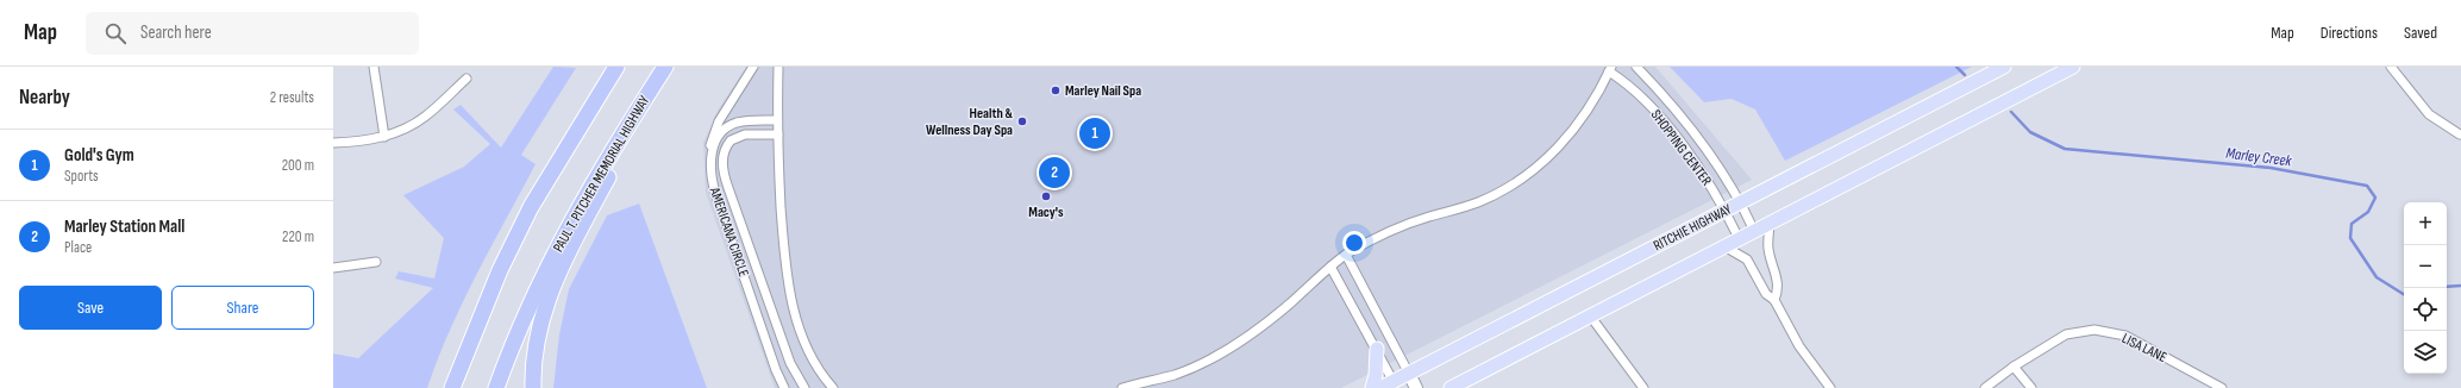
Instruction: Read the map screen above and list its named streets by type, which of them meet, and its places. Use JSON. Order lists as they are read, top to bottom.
{
  "streets": {
    "highway": ["PAUL T. PITCHER MEMORIAL HIGHWAY"],
    "main road": ["RITCHIE HIGHWAY"],
    "street": ["SHOPPING CENTER", "AMERICANA CIRCLE", "LISA LANE"]
  },
  "crossings": [
    ["SHOPPING CENTER", "RITCHIE HIGHWAY"]
  ],
  "water": ["Marley Creek"],
  "places": ["Marley Nail Spa", "Health & Wellness Day Spa", "Macy's"],
  "page": {
    "header": "Map",
    "search": "Search here",
    "nav": ["Map", "Directions", "Saved"],
    "heading": ["Nearby", "2 results"],
    "pins": ["1", "2"],
    "list": [
      {
        "mark": "1",
        "name": "Gold's Gym",
        "note": "Sports",
        "value": "200 m"
      },
      {
        "mark": "2",
        "name": "Marley Station Mall",
        "note": "Place",
        "value": "220 m"
      }
    ],
    "map_buttons": ["+", "−"],
    "buttons": ["Save", "Share"]
  }
}
